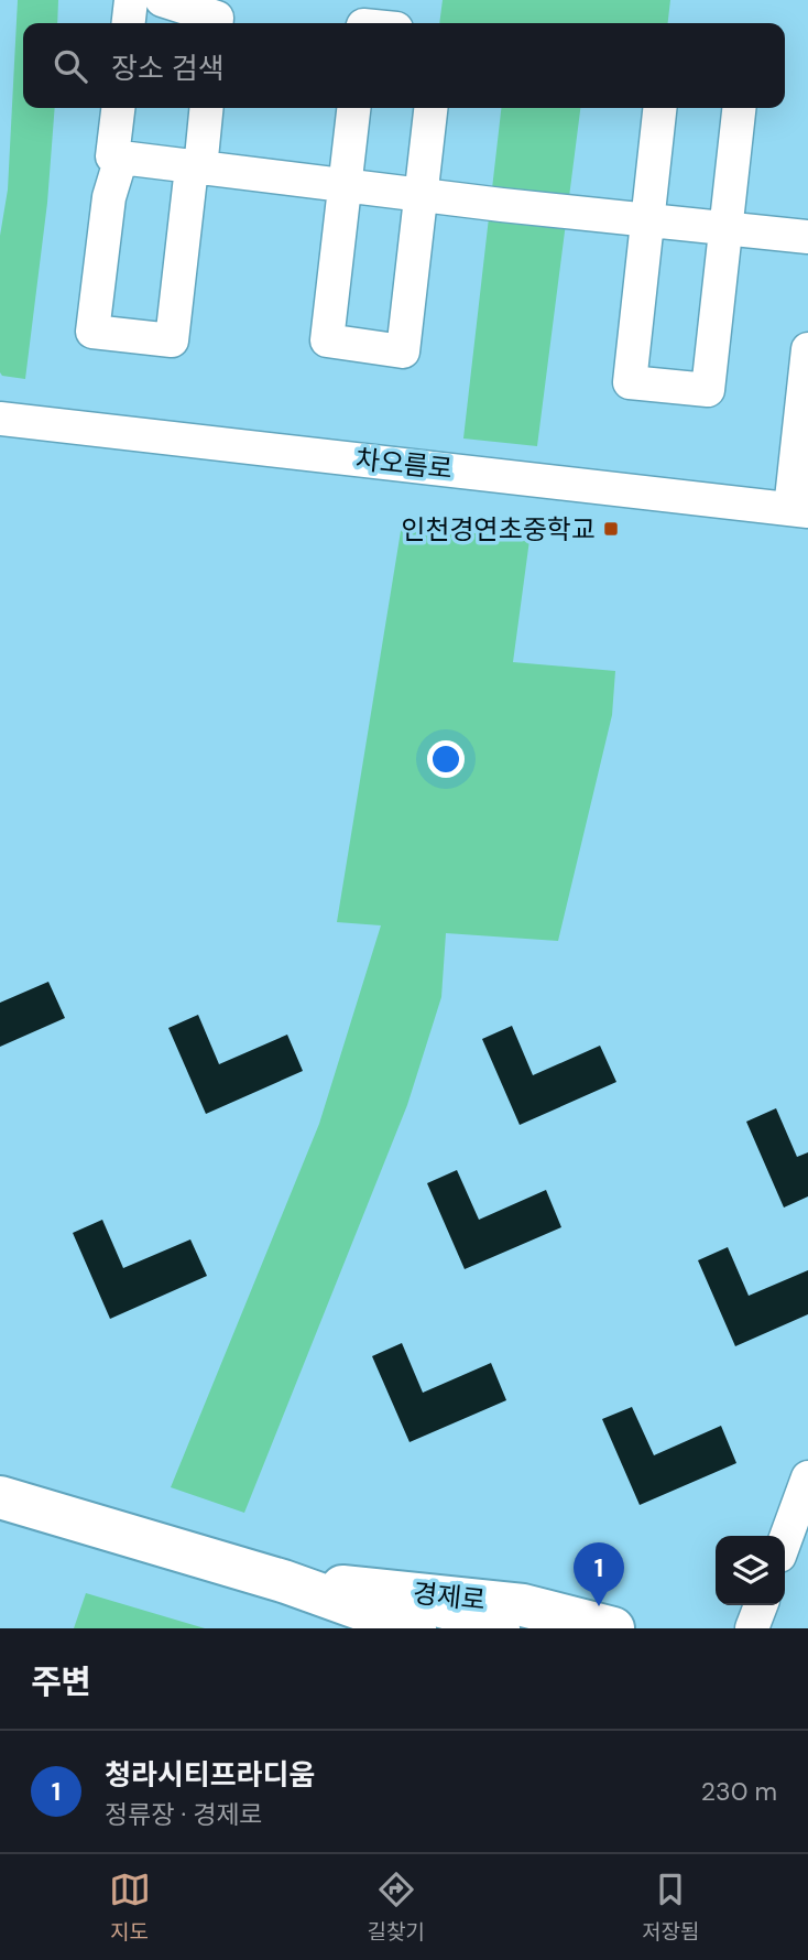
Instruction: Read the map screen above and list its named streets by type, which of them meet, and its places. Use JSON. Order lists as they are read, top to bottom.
{
  "streets": {
    "main road": ["경제로"],
    "street": ["차오름로"]
  },
  "places": {
    "transit": ["인천경연초중학교"]
  },
  "page": {
    "search": "장소 검색",
    "pins": "1",
    "heading": "주변",
    "list": [
      {
        "mark": "1",
        "name": "청라시티프라디움",
        "note": "정류장 · 경제로",
        "value": "230 m"
      }
    ],
    "nav": ["지도", "길찾기", "저장됨"]
  }
}
